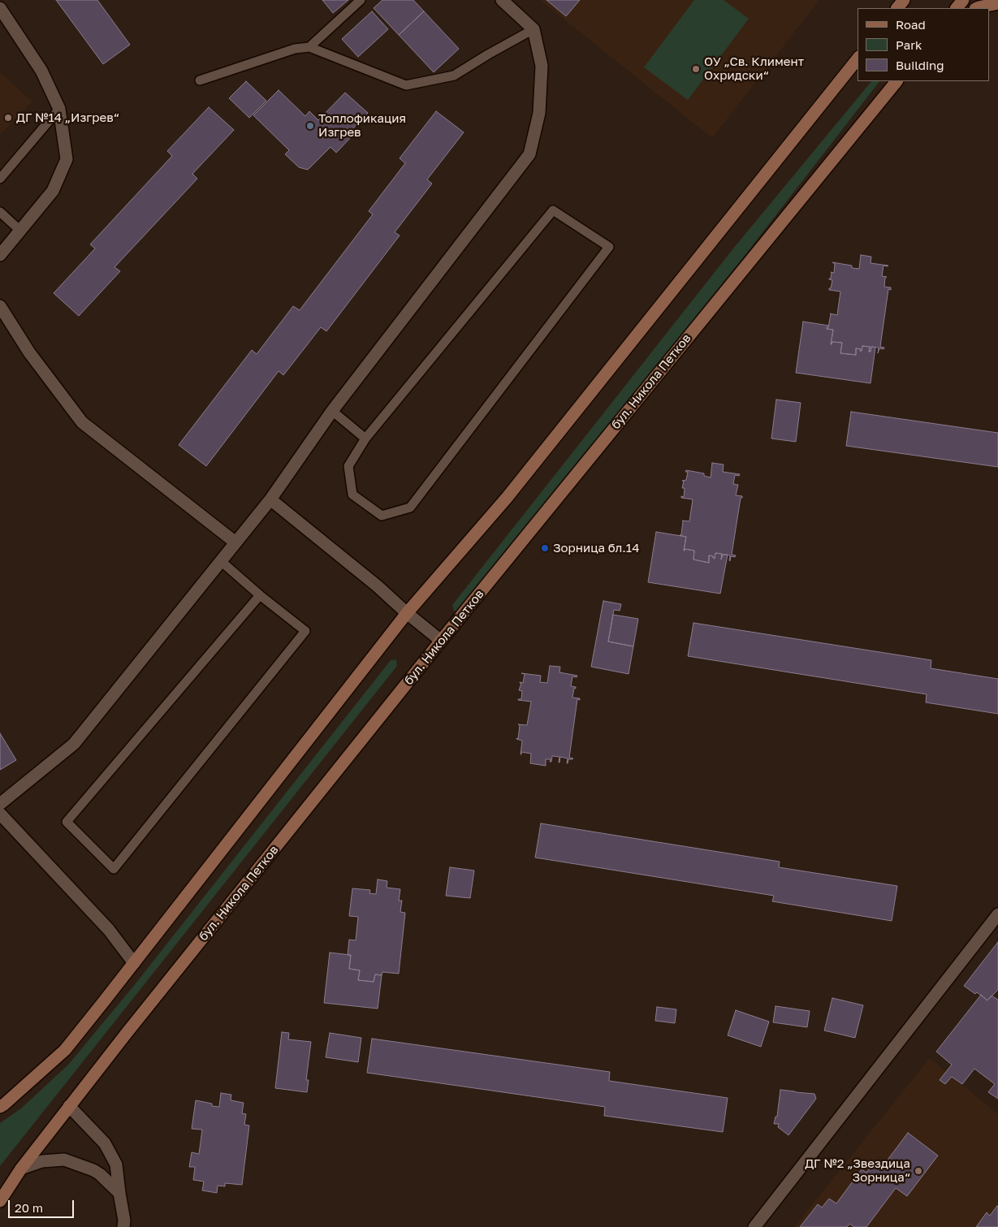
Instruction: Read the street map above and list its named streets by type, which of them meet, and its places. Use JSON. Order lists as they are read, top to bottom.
{
  "streets": {
    "main road": ["бул. Никола Петков"]
  },
  "places": [
    "ОУ „Св. Климент Охридски“",
    "ДГ №14 „Изгрев“",
    "Топлофикация Изгрев",
    "Зорница бл.14",
    "ДГ №2 „Звездица Зорница“"
  ],
  "legend": ["Road", "Park", "Building"],
  "scale_bar": "20 m"
}
